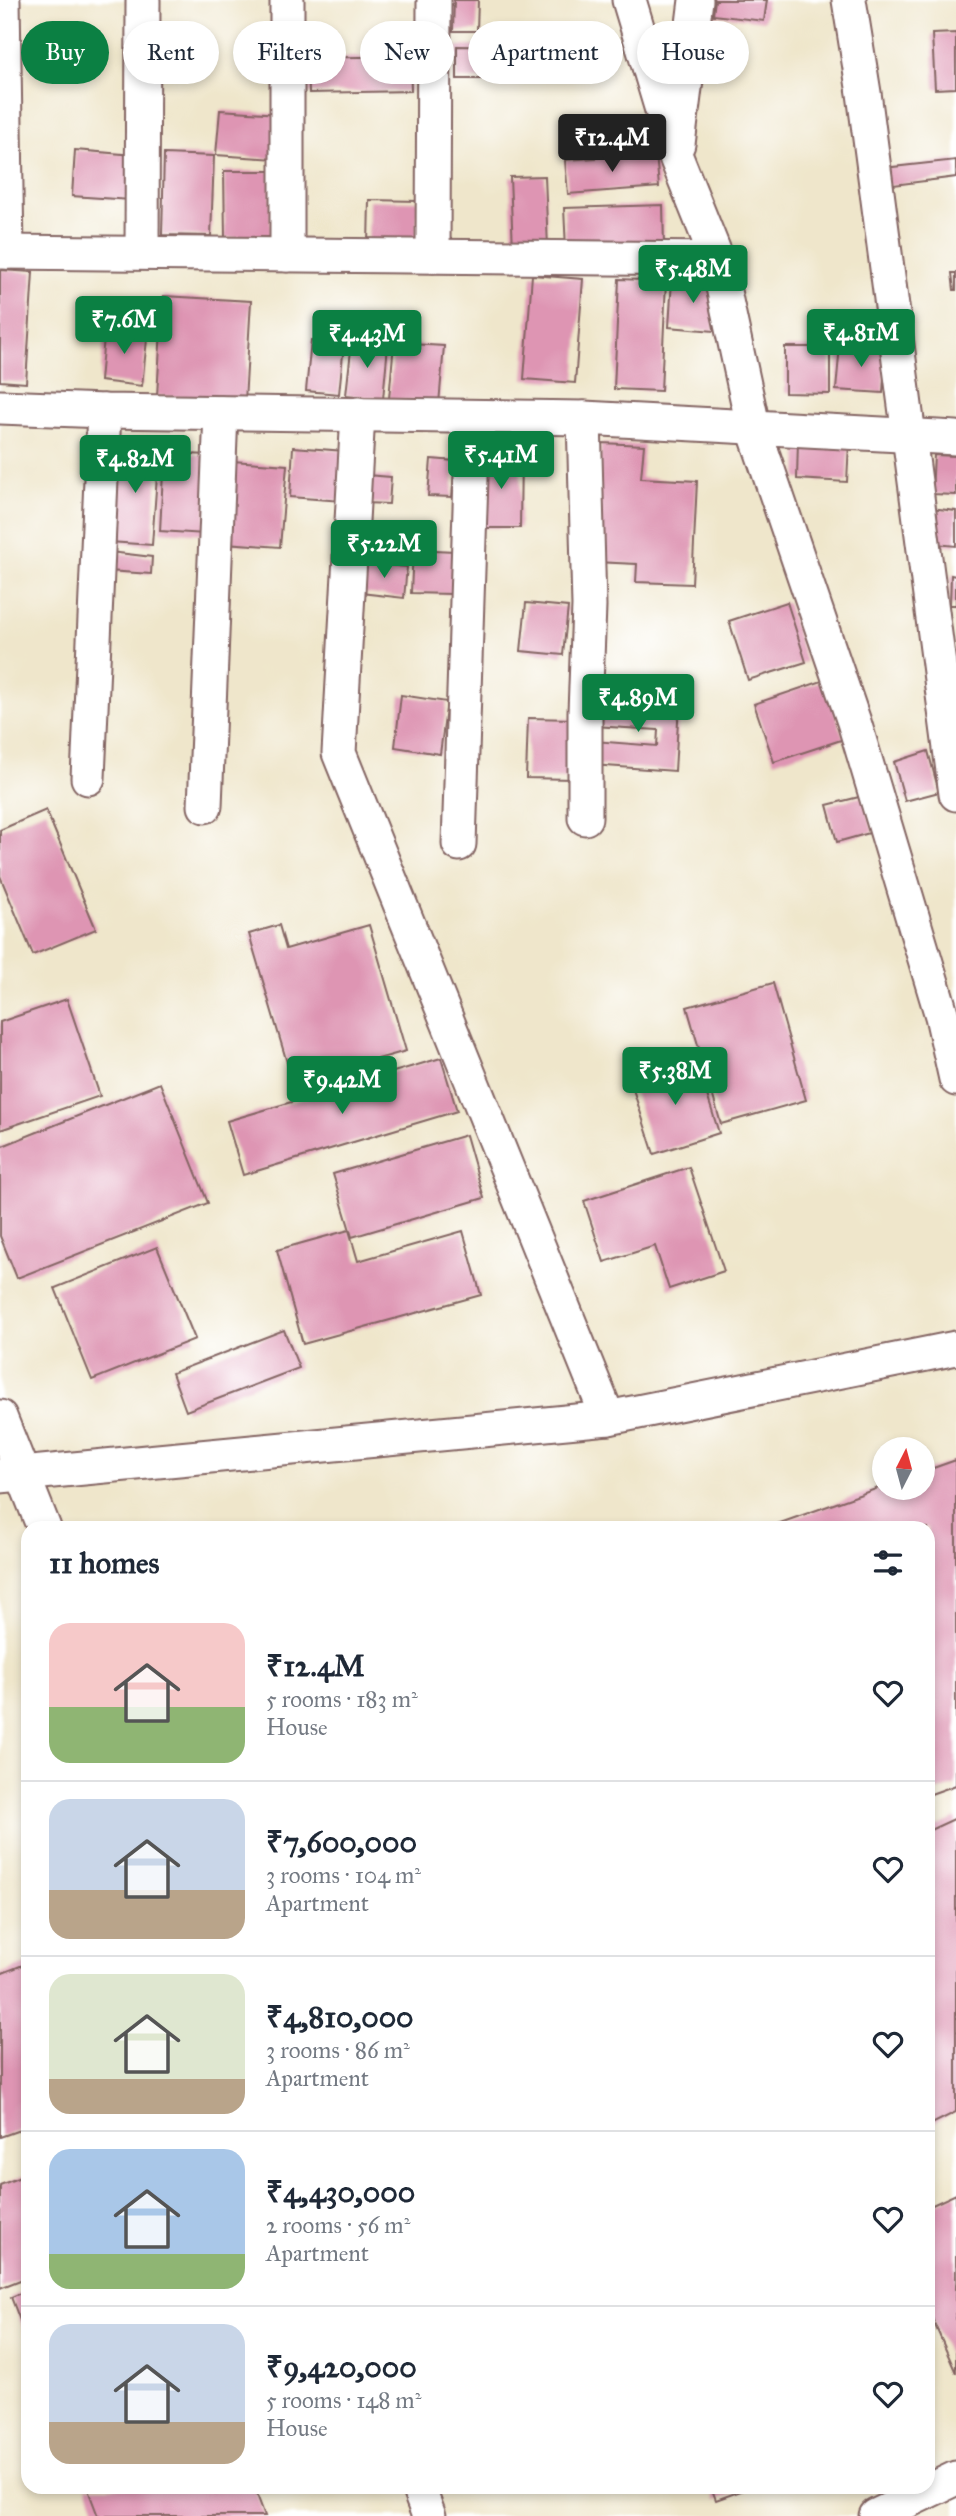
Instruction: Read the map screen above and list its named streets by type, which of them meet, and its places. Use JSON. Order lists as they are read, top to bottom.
{
  "north": "top",
  "page": {
    "chip": [
      "Buy",
      "Rent",
      "Filters",
      "New",
      "Apartment",
      "House"
    ],
    "price": [
      "₹12.4M",
      "₹5.48M",
      "₹7.6M",
      "₹4.81M",
      "₹4.43M",
      "₹5.41M",
      "₹4.82M",
      "₹5.22M",
      "₹4.89M",
      "₹5.38M",
      "₹9.42M"
    ],
    "heading": "11 homes",
    "list": [
      {
        "name": "₹12.4M",
        "note": "5 rooms · 183 m² · House"
      },
      {
        "name": "₹7,600,000",
        "note": "3 rooms · 104 m² · Apartment"
      },
      {
        "name": "₹4,810,000",
        "note": "3 rooms · 86 m² · Apartment"
      },
      {
        "name": "₹4,430,000",
        "note": "2 rooms · 56 m² · Apartment"
      },
      {
        "name": "₹9,420,000",
        "note": "5 rooms · 148 m² · House"
      }
    ]
  }
}
